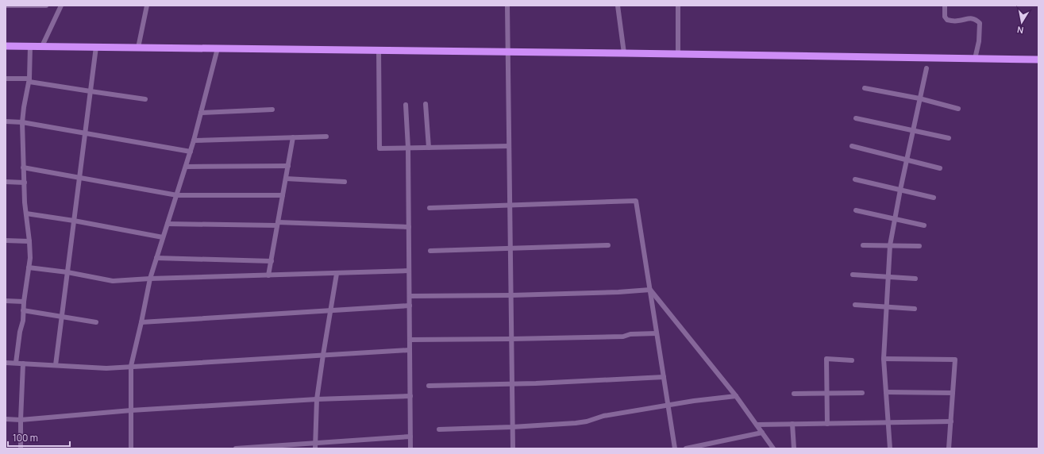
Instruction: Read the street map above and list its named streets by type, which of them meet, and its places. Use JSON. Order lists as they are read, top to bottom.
{
  "scale_bar": "100 m",
  "north": "bottom"
}
